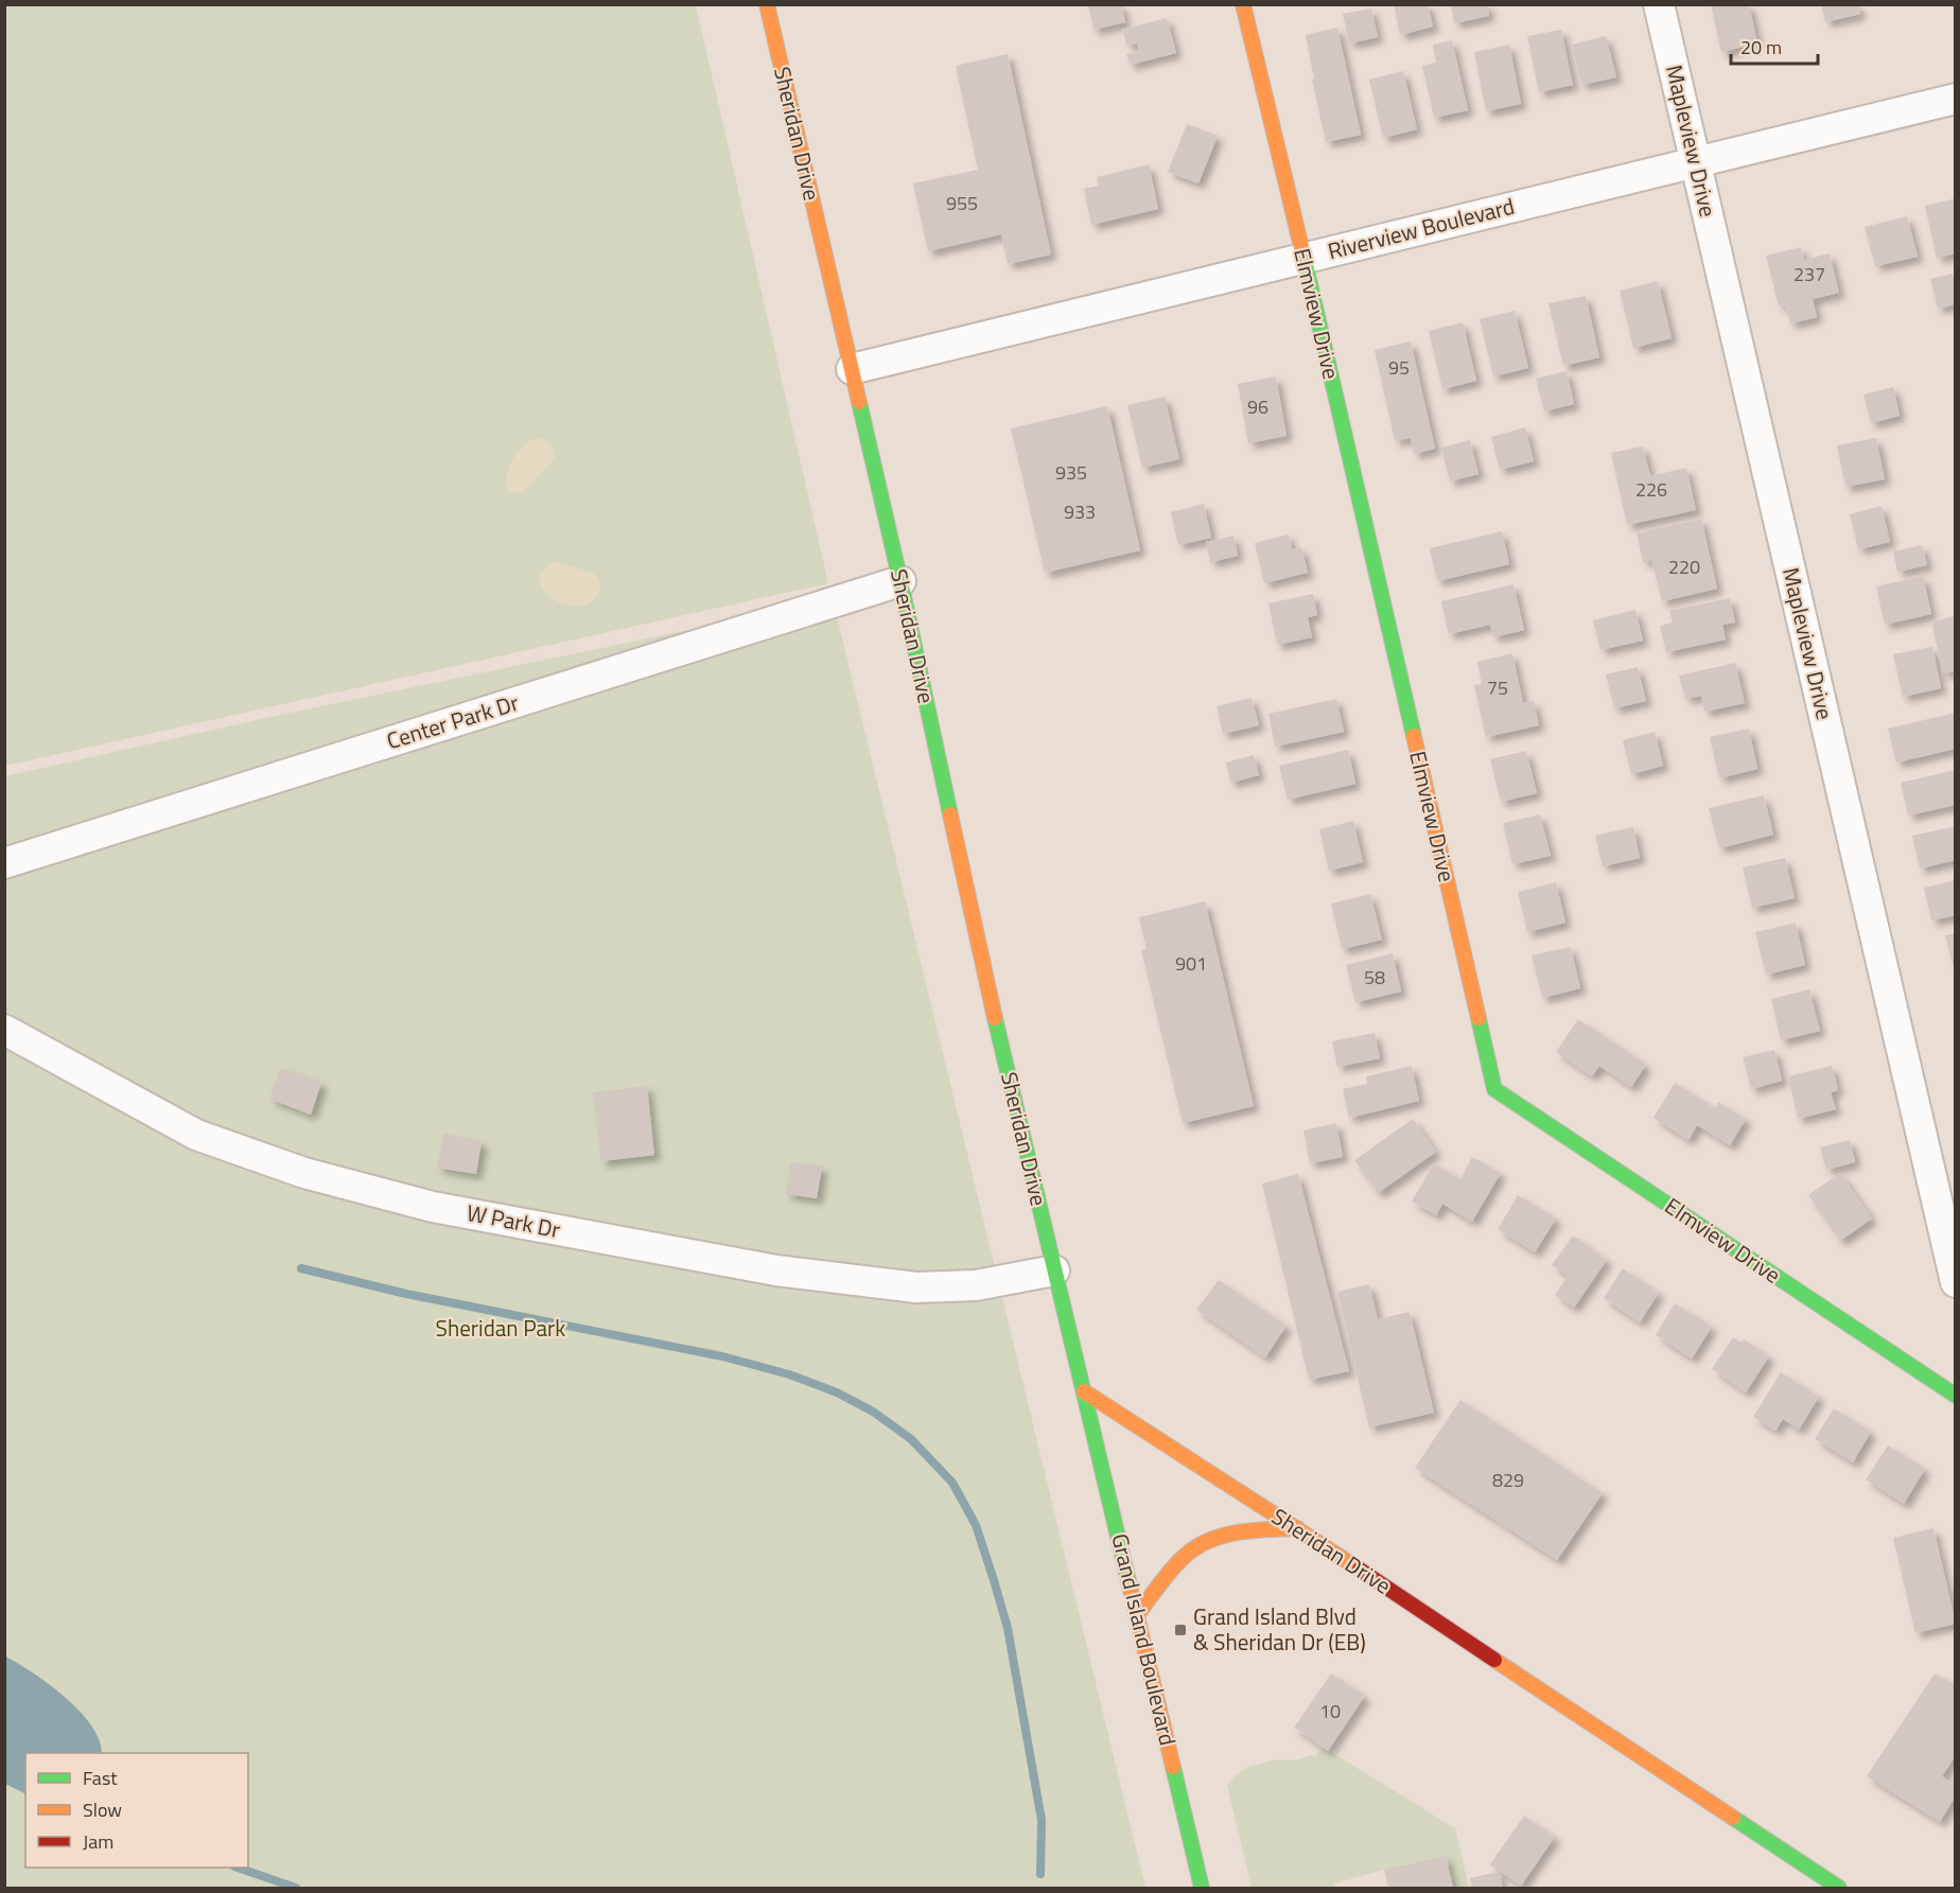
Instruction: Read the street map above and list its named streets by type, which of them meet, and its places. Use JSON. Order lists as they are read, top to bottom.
{
  "streets": {
    "main road": ["Sheridan Drive", "Elmview Drive", "Grand Island Boulevard"],
    "street": [
      "Mapleview Drive",
      "Riverview Boulevard",
      "Center Park Dr",
      "W Park Dr"
    ]
  },
  "crossings": [
    ["Sheridan Drive", "Riverview Boulevard"],
    ["Sheridan Drive", "Center Park Dr"],
    ["Sheridan Drive", "W Park Dr"],
    ["Sheridan Drive", "Grand Island Boulevard"],
    ["Mapleview Drive", "Riverview Boulevard"],
    ["Riverview Boulevard", "Elmview Drive"]
  ],
  "parks": ["Sheridan Park"],
  "places": {
    "transit": ["Grand Island Blvd & Sheridan Dr (EB)"]
  },
  "house_numbers": [
    "955",
    "237",
    "95",
    "96",
    "935",
    "226",
    "933",
    "220",
    "75",
    "901",
    "58",
    "829",
    "10"
  ],
  "legend": ["Fast", "Slow", "Jam"],
  "scale_bar": "20 m"
}
